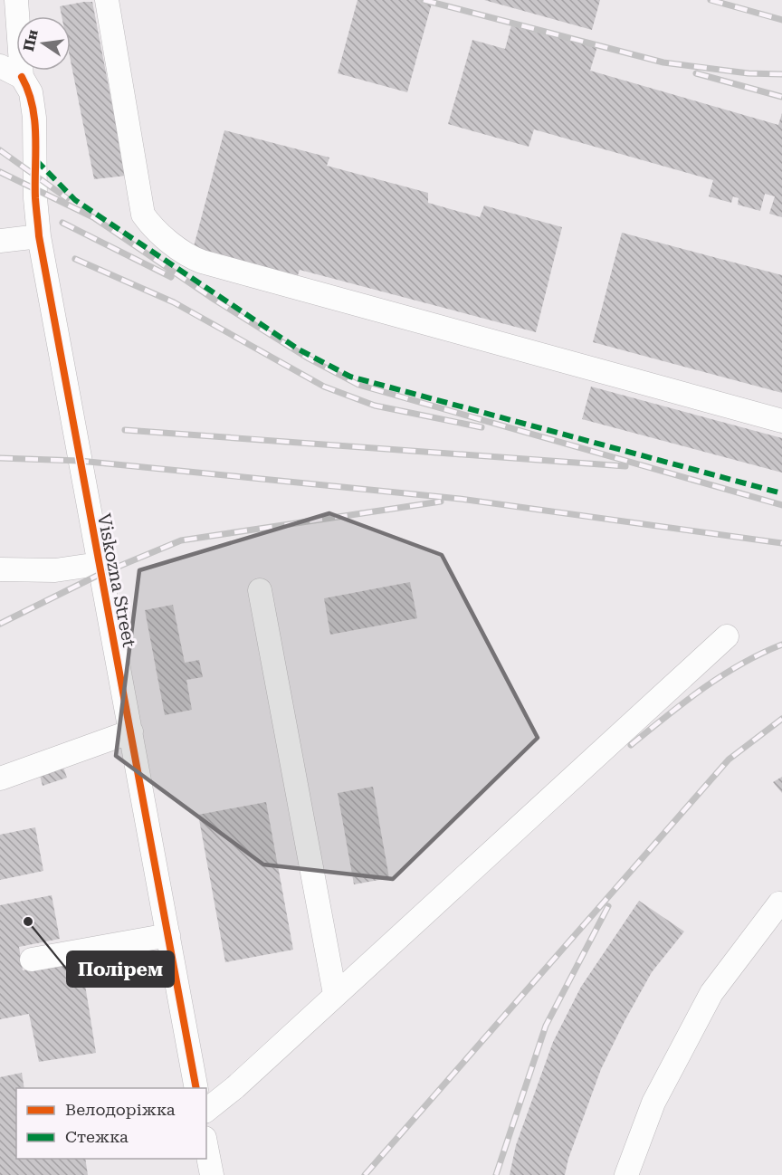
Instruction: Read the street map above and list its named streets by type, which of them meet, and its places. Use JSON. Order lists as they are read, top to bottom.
{
  "streets": {
    "street": ["Viskozna Street"]
  },
  "places": ["Полірем"],
  "legend": ["Велодоріжка", "Стежка"],
  "north": "left"
}
